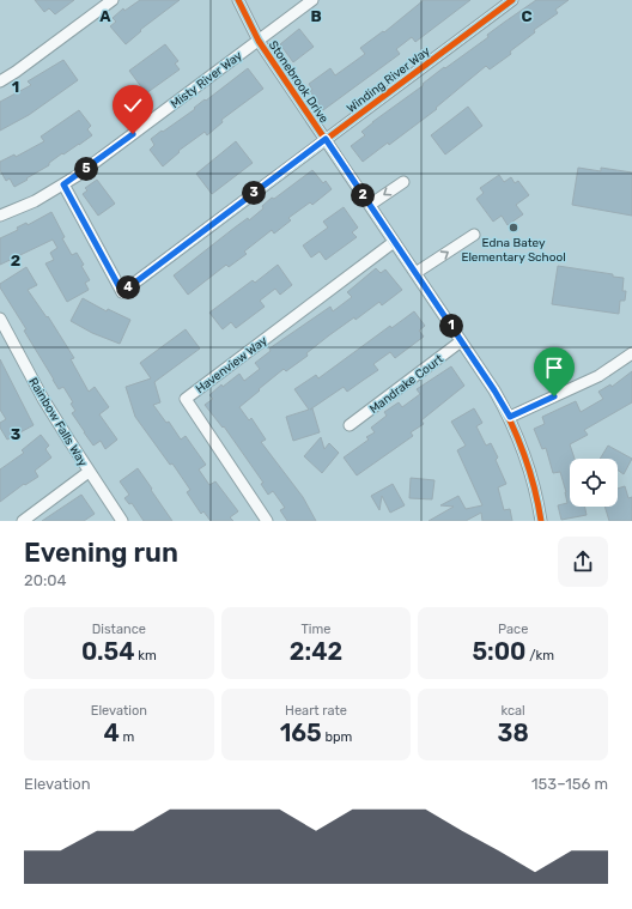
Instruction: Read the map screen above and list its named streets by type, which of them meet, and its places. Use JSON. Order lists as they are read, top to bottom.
{
  "streets": {
    "street": [
      "Misty River Way",
      "Winding River Way",
      "Stonebrook Drive",
      "Havenview Way",
      "Mandrake Court",
      "Rainbow Falls Way"
    ]
  },
  "crossings": [
    ["Misty River Way", "Winding River Way"],
    ["Misty River Way", "Stonebrook Drive"],
    ["Winding River Way", "Stonebrook Drive"],
    ["Stonebrook Drive", "Havenview Way"],
    ["Stonebrook Drive", "Mandrake Court"]
  ],
  "places": ["Edna Batey Elementary School"],
  "page": {
    "pins": [
      "5",
      "3",
      "2",
      "4",
      "1"
    ],
    "heading": ["Evening run", "20:04"],
    "stats": [
      ["Distance", "0.54 km"],
      ["Time", "2:42"],
      ["Pace", "5:00 /km"],
      ["Elevation", "4 m"],
      ["Heart rate", "165 bpm"],
      ["kcal", "38"]
    ],
    "chart": ["Elevation", "153–156 m"]
  },
  "grid": {
    "columns": ["A", "B", "C"],
    "rows": ["1", "2", "3"]
  }
}
